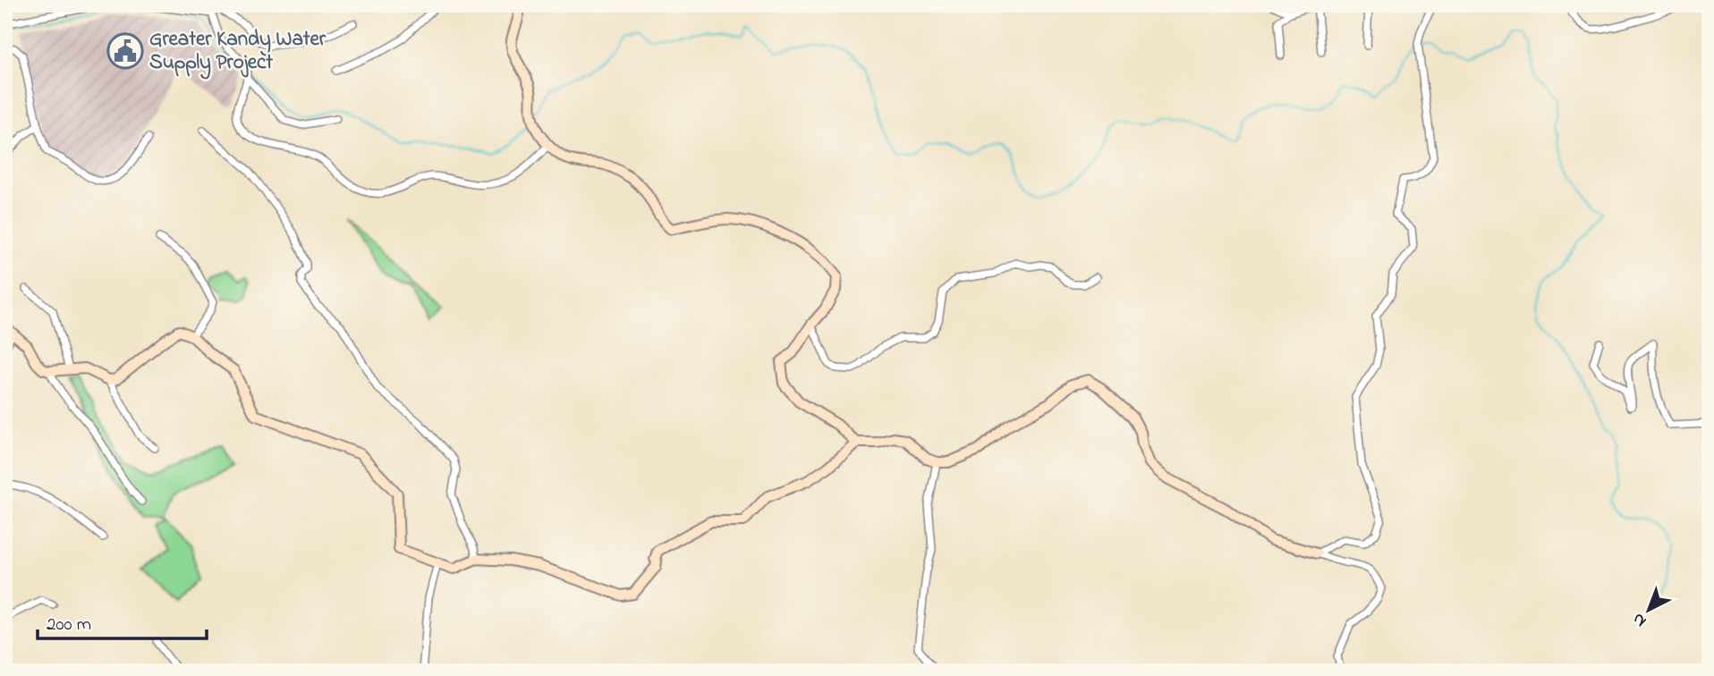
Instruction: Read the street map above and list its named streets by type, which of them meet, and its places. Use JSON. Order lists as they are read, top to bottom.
{
  "places": {
    "public building": ["Greater Kandy Water Supply Project"]
  },
  "scale_bar": "200 m",
  "north": "bottom left"
}
